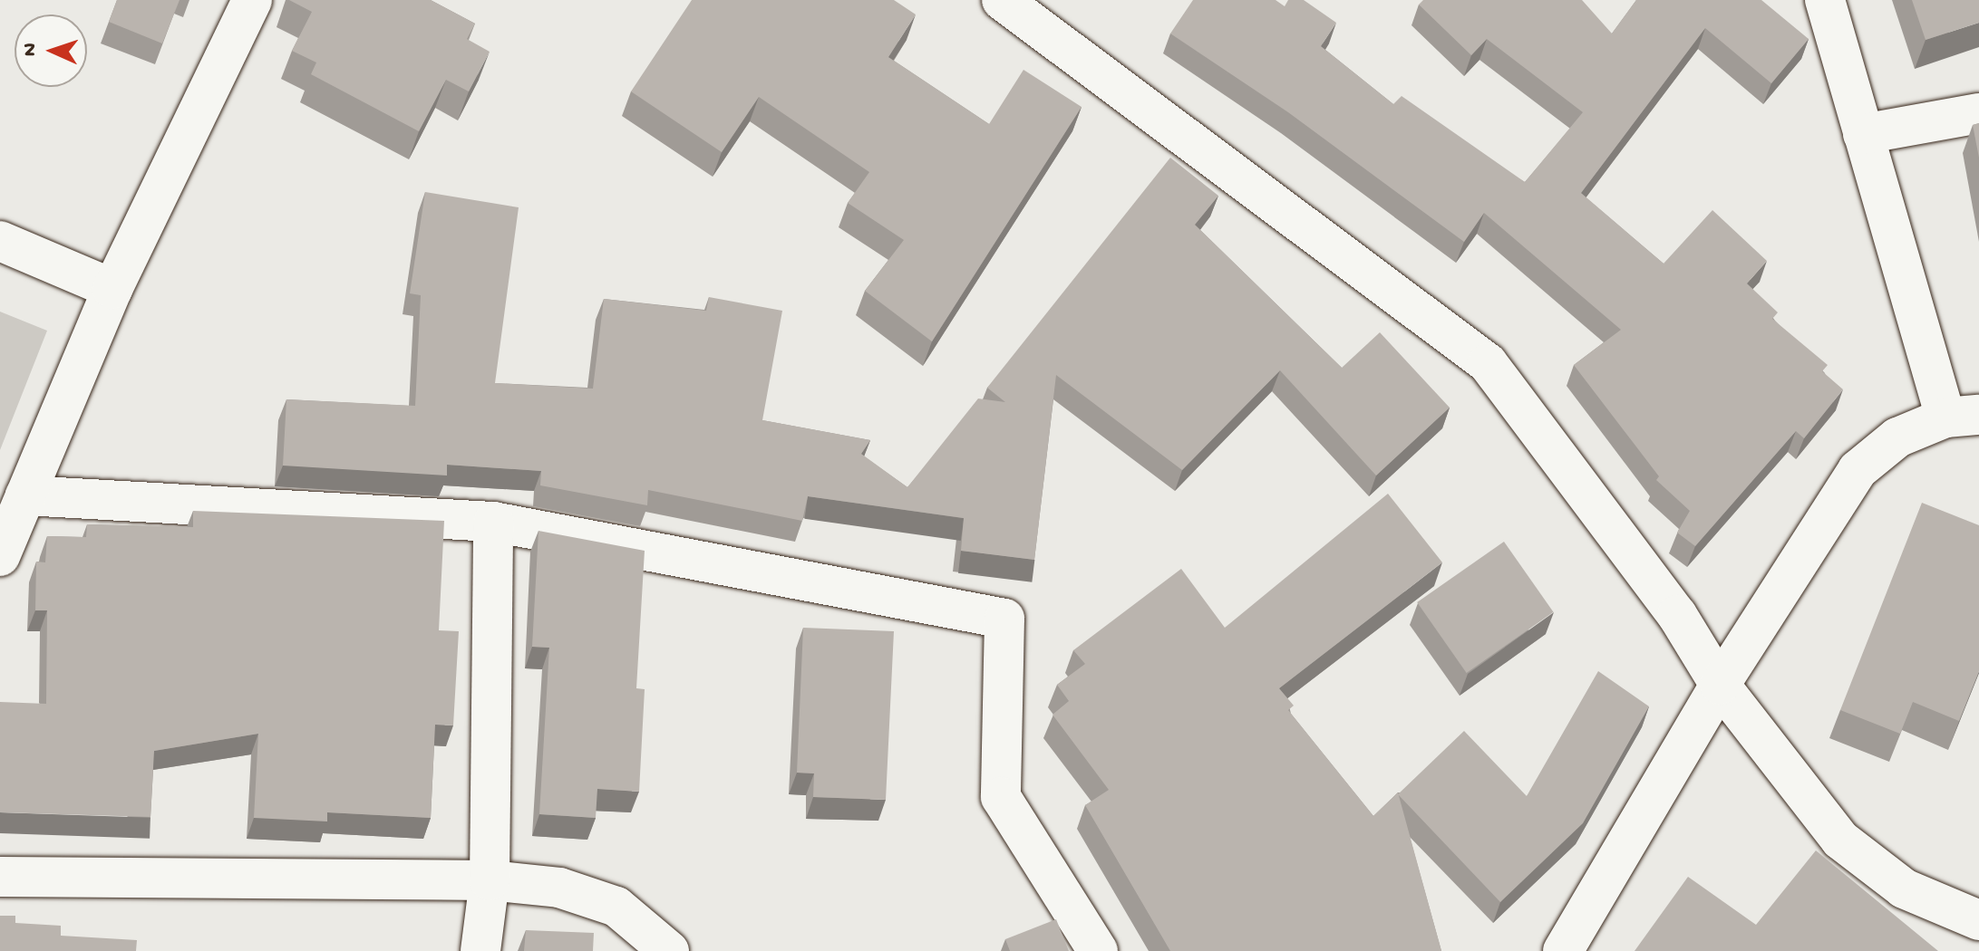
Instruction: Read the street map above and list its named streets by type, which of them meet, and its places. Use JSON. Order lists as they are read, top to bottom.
{
  "north": "left"
}
